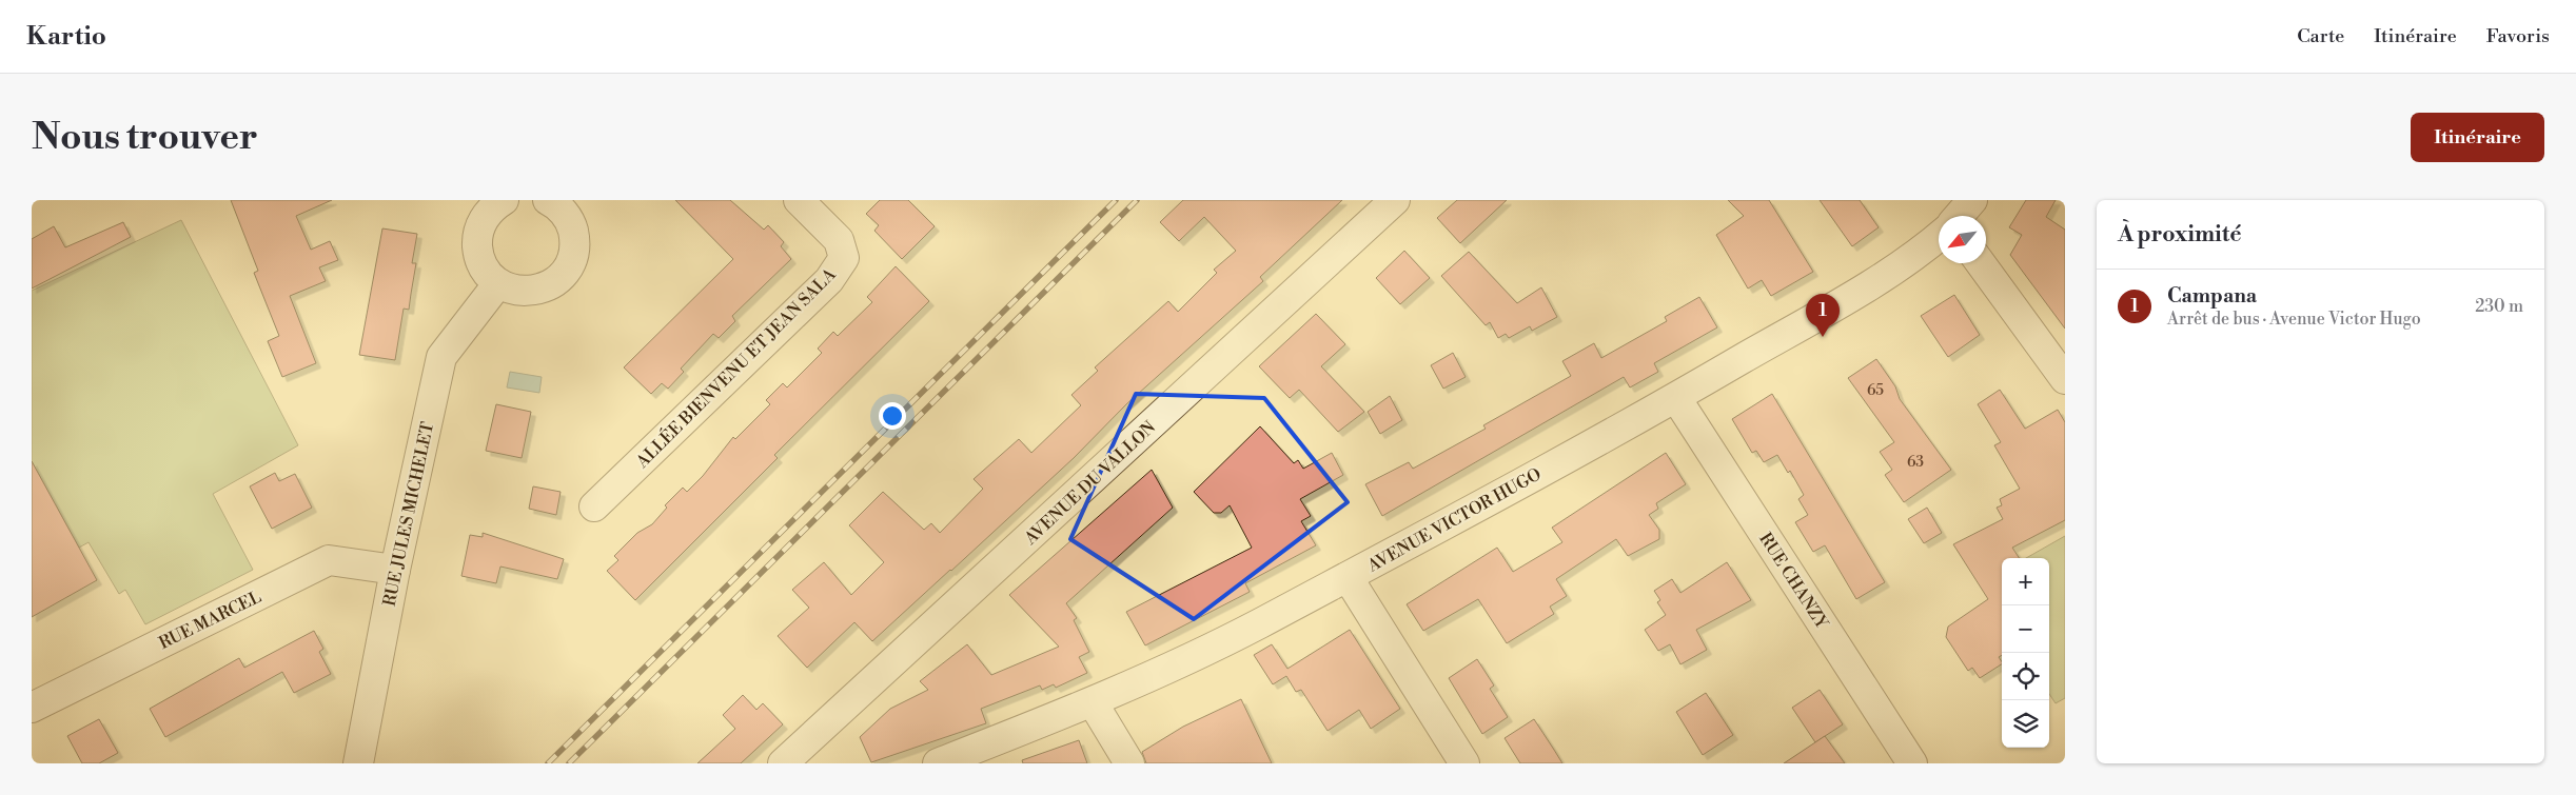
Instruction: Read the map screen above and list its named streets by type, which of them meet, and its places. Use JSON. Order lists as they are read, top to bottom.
{
  "streets": {
    "street": [
      "ALLÉE BIENVENU ET JEAN SALA",
      "AVENUE DU VALLON",
      "RUE JULES MICHELET",
      "AVENUE VICTOR HUGO",
      "RUE CHANZY",
      "RUE MARCEL"
    ]
  },
  "crossings": [
    ["RUE JULES MICHELET", "RUE MARCEL"],
    ["AVENUE VICTOR HUGO", "RUE CHANZY"]
  ],
  "house_numbers": ["65", "63"],
  "north": "bottom left",
  "page": {
    "header": "Kartio",
    "nav": ["Carte", "Itinéraire", "Favoris"],
    "buttons": "Itinéraire",
    "title": "Nous trouver",
    "heading": "À proximité",
    "list": [
      {
        "mark": "1",
        "name": "Campana",
        "note": "Arrêt de bus · Avenue Victor Hugo",
        "value": "230 m"
      }
    ],
    "pins": "1",
    "map_buttons": ["+", "−"]
  }
}
